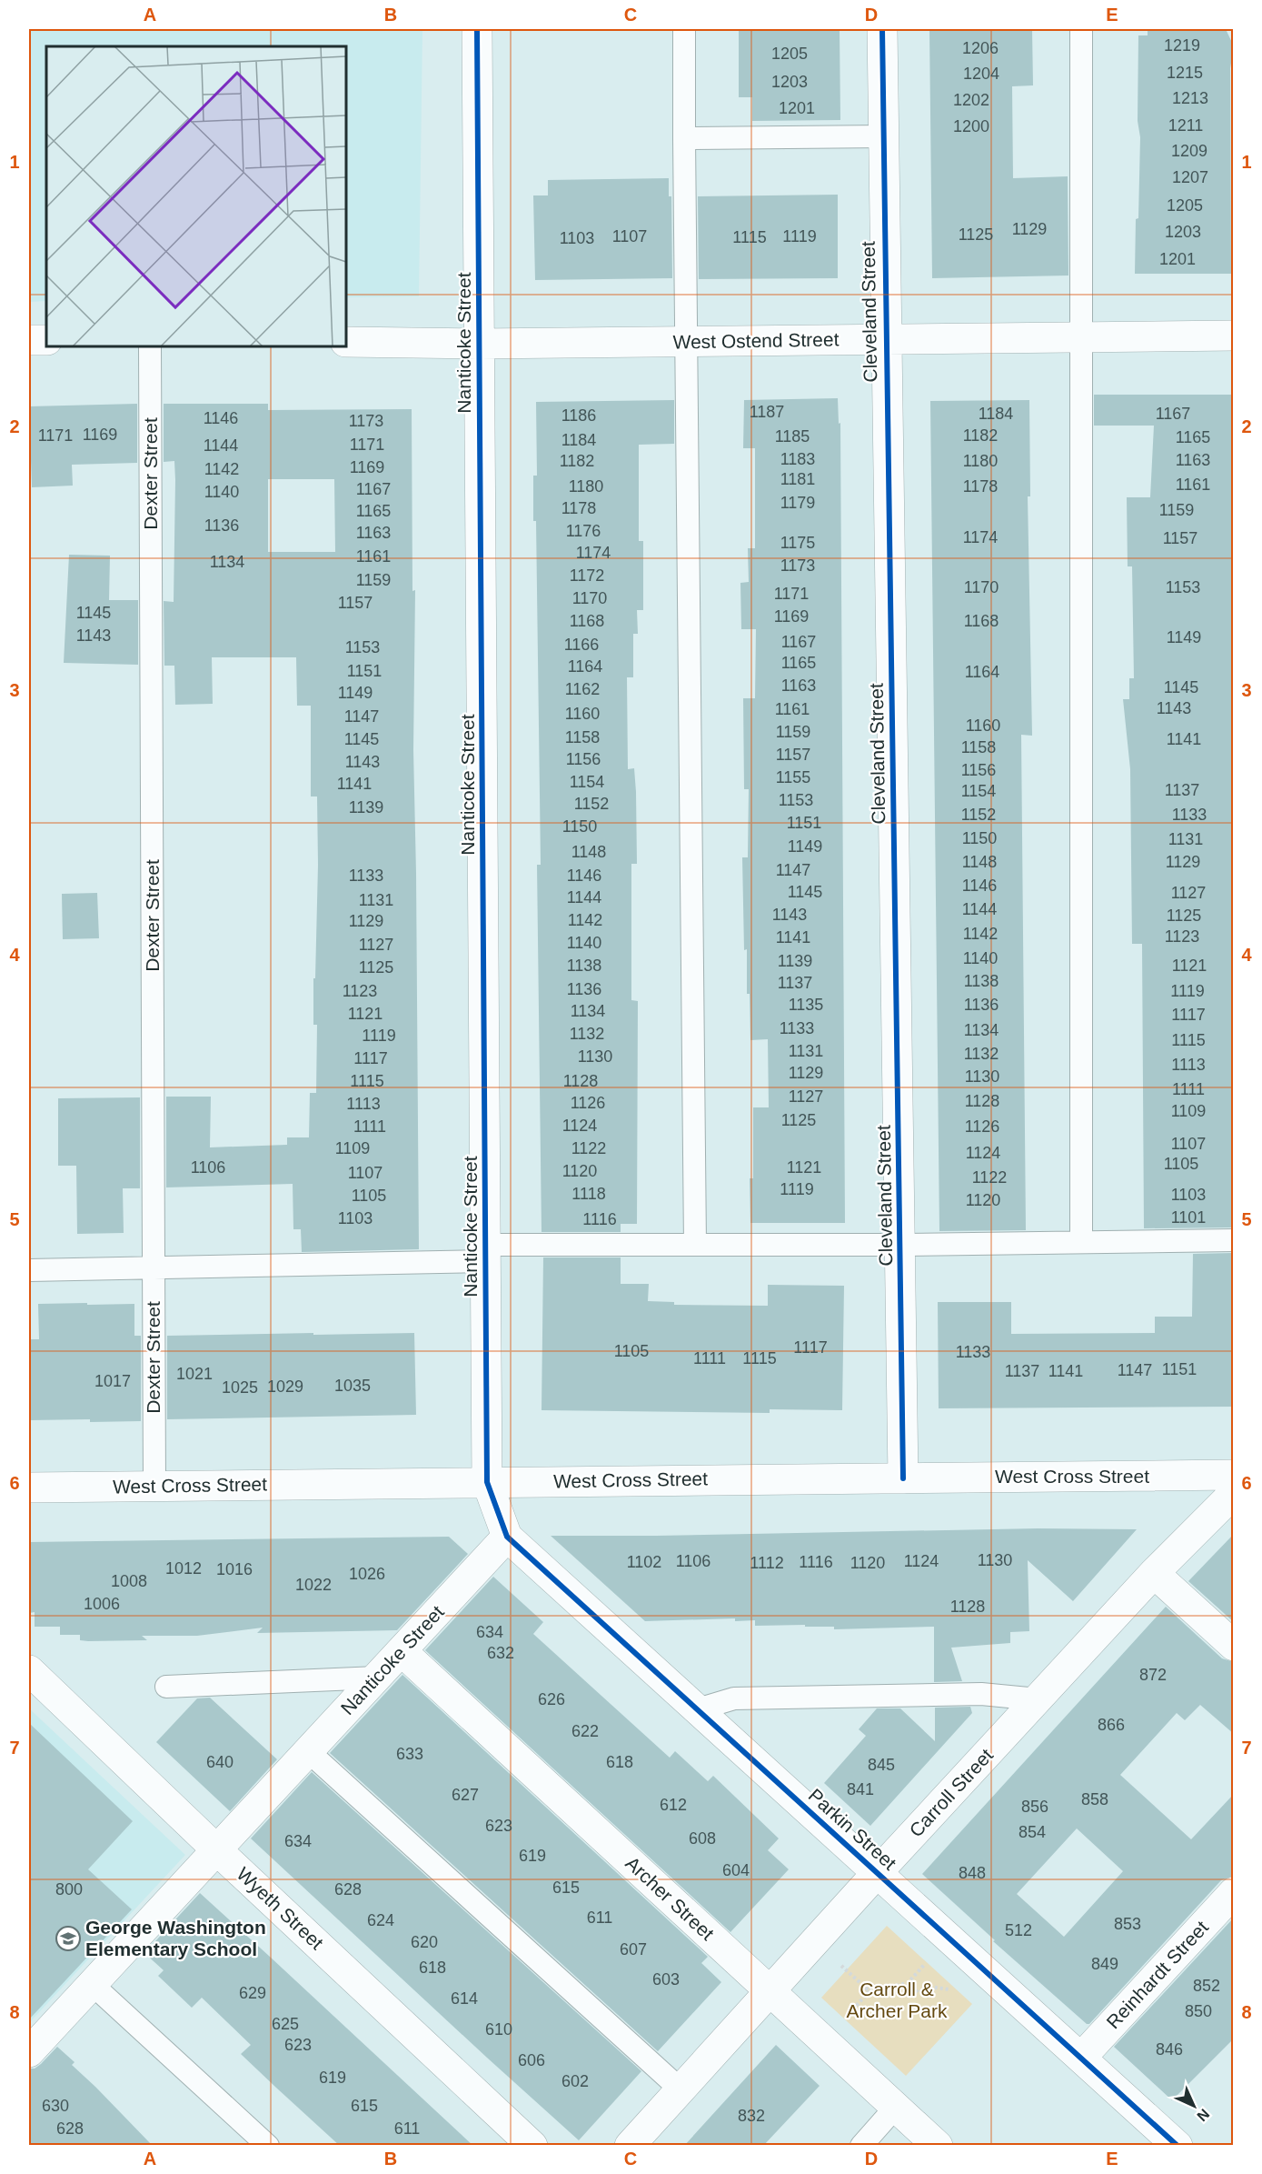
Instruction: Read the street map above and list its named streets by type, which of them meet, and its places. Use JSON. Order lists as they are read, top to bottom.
{
  "streets": {
    "street": [
      "Cleveland Street",
      "West Ostend Street",
      "Nanticoke Street",
      "West Cross Street",
      "Carroll Street",
      "Parkin Street",
      "Archer Street",
      "Wyeth Street",
      "Reinhardt Street"
    ],
    "lane": ["Dexter Street"]
  },
  "crossings": [
    ["Cleveland Street", "West Ostend Street"],
    ["Cleveland Street", "West Cross Street"],
    ["West Ostend Street", "Nanticoke Street"],
    ["Nanticoke Street", "West Cross Street"],
    ["Nanticoke Street", "Parkin Street"],
    ["Nanticoke Street", "Archer Street"],
    ["Nanticoke Street", "Wyeth Street"],
    ["Dexter Street", "West Cross Street"],
    ["Carroll Street", "Parkin Street"],
    ["Carroll Street", "Archer Street"],
    ["Parkin Street", "Reinhardt Street"]
  ],
  "parks": ["Carroll & Archer Park"],
  "places": {
    "school or university": ["George Washington Elementary School"]
  },
  "house_numbers": [
    "1219",
    "1206",
    "1205",
    "1215",
    "1204",
    "1203",
    "1213",
    "1202",
    "1201",
    "1211",
    "1200",
    "1209",
    "1207",
    "1205",
    "1129",
    "1203",
    "1125",
    "1107",
    "1119",
    "1115",
    "1103",
    "1201",
    "1187",
    "1184",
    "1167",
    "1186",
    "1146",
    "1173",
    "1169",
    "1171",
    "1182",
    "1185",
    "1165",
    "1184",
    "1171",
    "1144",
    "1183",
    "1163",
    "1182",
    "1180",
    "1169",
    "1142",
    "1181",
    "1161",
    "1180",
    "1178",
    "1167",
    "1140",
    "1179",
    "1178",
    "1159",
    "1165",
    "1136",
    "1176",
    "1163",
    "1174",
    "1157",
    "1175",
    "1174",
    "1161",
    "1134",
    "1173",
    "1172",
    "1159",
    "1170",
    "1153",
    "1171",
    "1170",
    "1157",
    "1145",
    "1169",
    "1168",
    "1168",
    "1143",
    "1149",
    "1167",
    "1166",
    "1153",
    "1165",
    "1164",
    "1151",
    "1164",
    "1163",
    "1145",
    "1162",
    "1149",
    "1143",
    "1161",
    "1160",
    "1147",
    "1160",
    "1159",
    "1158",
    "1145",
    "1141",
    "1158",
    "1157",
    "1156",
    "1143",
    "1156",
    "1155",
    "1154",
    "1141",
    "1137",
    "1154",
    "1153",
    "1152",
    "1139",
    "1152",
    "1133",
    "1151",
    "1150",
    "1150",
    "1131",
    "1149",
    "1148",
    "1148",
    "1129",
    "1147",
    "1133",
    "1146",
    "1146",
    "1145",
    "1127",
    "1144",
    "1131",
    "1144",
    "1143",
    "1125",
    "1142",
    "1129",
    "1142",
    "1123",
    "1141",
    "1140",
    "1127",
    "1140",
    "1139",
    "1138",
    "1121",
    "1125",
    "1138",
    "1137",
    "1136",
    "1123",
    "1119",
    "1135",
    "1136",
    "1134",
    "1121",
    "1117",
    "1133",
    "1134",
    "1132",
    "1119",
    "1115",
    "1131",
    "1132",
    "1130",
    "1117",
    "1113",
    "1129",
    "1130",
    "1115",
    "1128",
    "1111",
    "1127",
    "1128",
    "1126",
    "1113",
    "1109",
    "1125",
    "1124",
    "1111",
    "1126",
    "1107",
    "1109",
    "1122",
    "1124",
    "1105",
    "1106",
    "1121",
    "1120",
    "1107",
    "1122",
    "1119",
    "1118",
    "1103",
    "1105",
    "1120",
    "1101",
    "1103",
    "1116",
    "1117",
    "1105",
    "1133",
    "1111",
    "1115",
    "1151",
    "1147",
    "1137",
    "1141",
    "1021",
    "1017",
    "1035",
    "1029",
    "1025",
    "1130",
    "1106",
    "1124",
    "1102",
    "1116",
    "1112",
    "1120",
    "1012",
    "1016",
    "1026",
    "1008",
    "1022",
    "1006",
    "1128",
    "634",
    "632",
    "872",
    "626",
    "866",
    "622",
    "633",
    "640",
    "618",
    "845",
    "841",
    "627",
    "858",
    "612",
    "856",
    "623",
    "854",
    "608",
    "634",
    "619",
    "604",
    "848",
    "615",
    "800",
    "628",
    "611",
    "624",
    "853",
    "512",
    "620",
    "607",
    "849",
    "618",
    "603",
    "852",
    "629",
    "614",
    "850",
    "625",
    "610",
    "623",
    "846",
    "606",
    "619",
    "602",
    "630",
    "615",
    "832",
    "628",
    "611"
  ],
  "north": "bottom right",
  "grid": {
    "columns": [
      "A",
      "B",
      "C",
      "D",
      "E"
    ],
    "rows": [
      "1",
      "2",
      "3",
      "4",
      "5",
      "6",
      "7",
      "8"
    ]
  }
}
